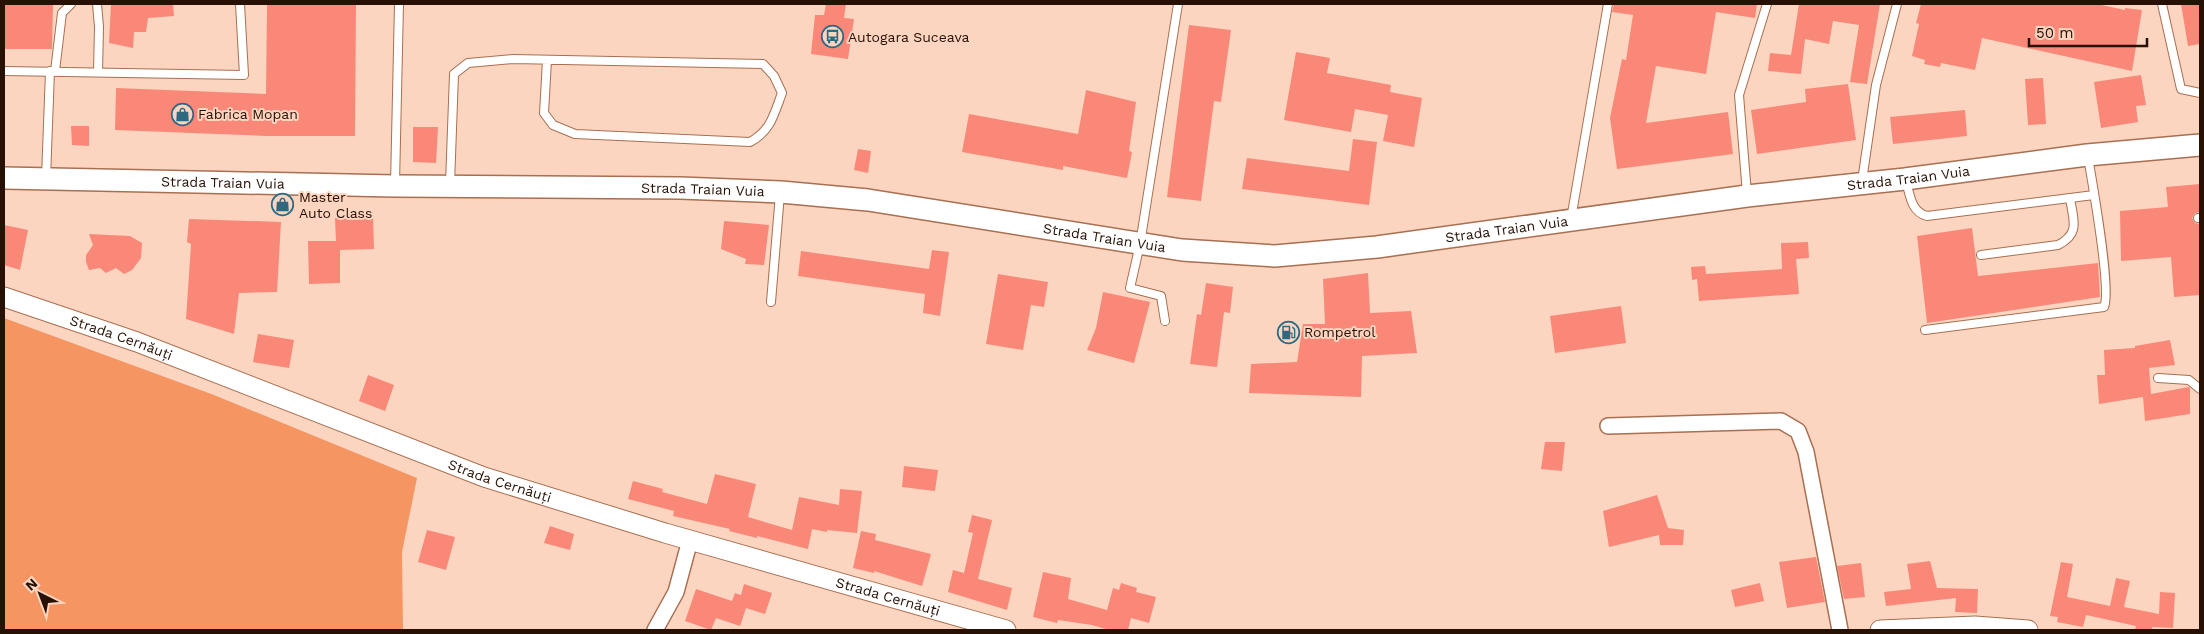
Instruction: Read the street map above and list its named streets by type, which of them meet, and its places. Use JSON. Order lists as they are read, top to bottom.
{
  "streets": {
    "main road": ["Strada Traian Vuia"],
    "street": ["Strada Cernăuți"]
  },
  "places": {
    "bus stop": ["Autogara Suceava"],
    "shop": ["Fabrica Mopan", "Master Auto Class"],
    "fuel station": ["Rompetrol"]
  },
  "scale_bar": "50 m",
  "north": "top left"
}
